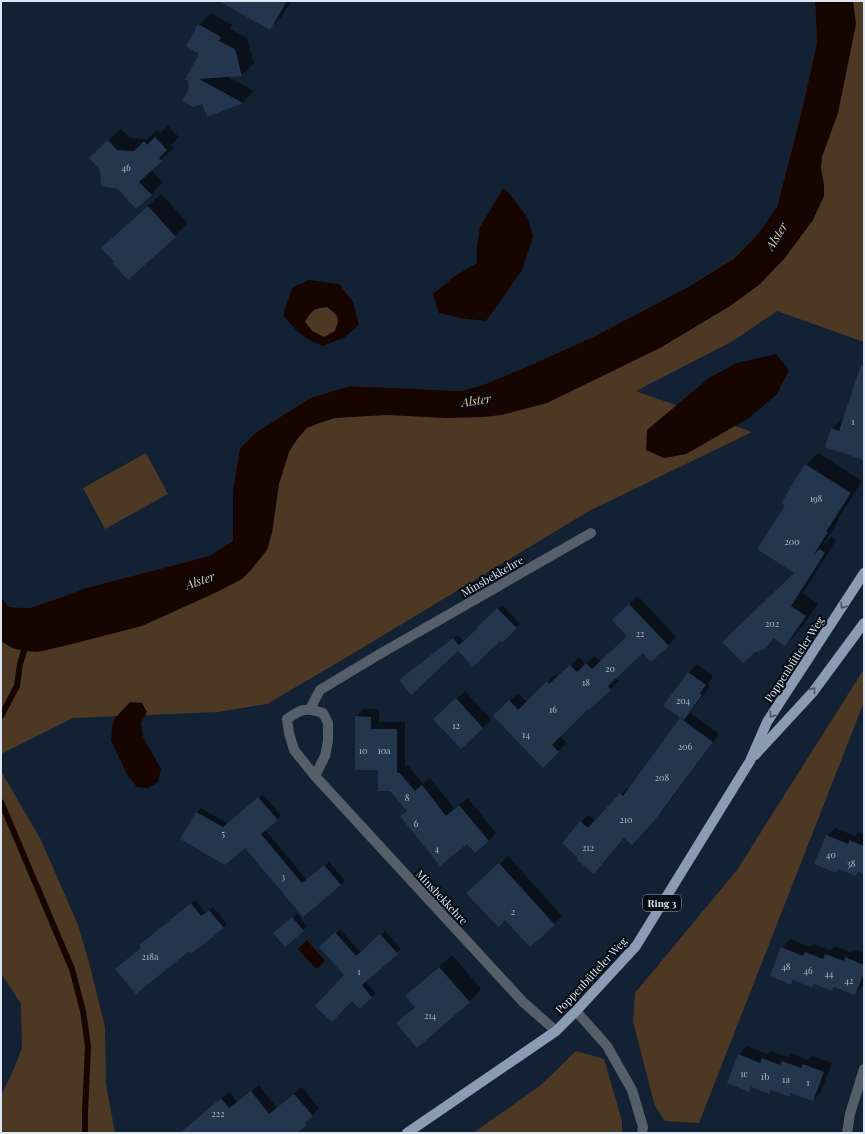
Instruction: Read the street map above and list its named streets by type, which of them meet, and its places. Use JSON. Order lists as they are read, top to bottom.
{
  "streets": {
    "main road": ["Poppenbütteler Weg", "Ring 3"],
    "street": ["Minsbekkehre"]
  },
  "crossings": [
    ["Minsbekkehre", "Poppenbütteler Weg"]
  ],
  "water": ["Alster"],
  "house_numbers": [
    "46",
    "1",
    "198",
    "200",
    "202",
    "22",
    "20",
    "18",
    "204",
    "16",
    "12",
    "14",
    "206",
    "10",
    "10a",
    "208",
    "8",
    "210",
    "6",
    "5",
    "212",
    "4",
    "40",
    "38",
    "3",
    "2",
    "218a",
    "48",
    "46",
    "1",
    "44",
    "42",
    "214",
    "1c",
    "1b",
    "1a",
    "1",
    "222"
  ]
}
